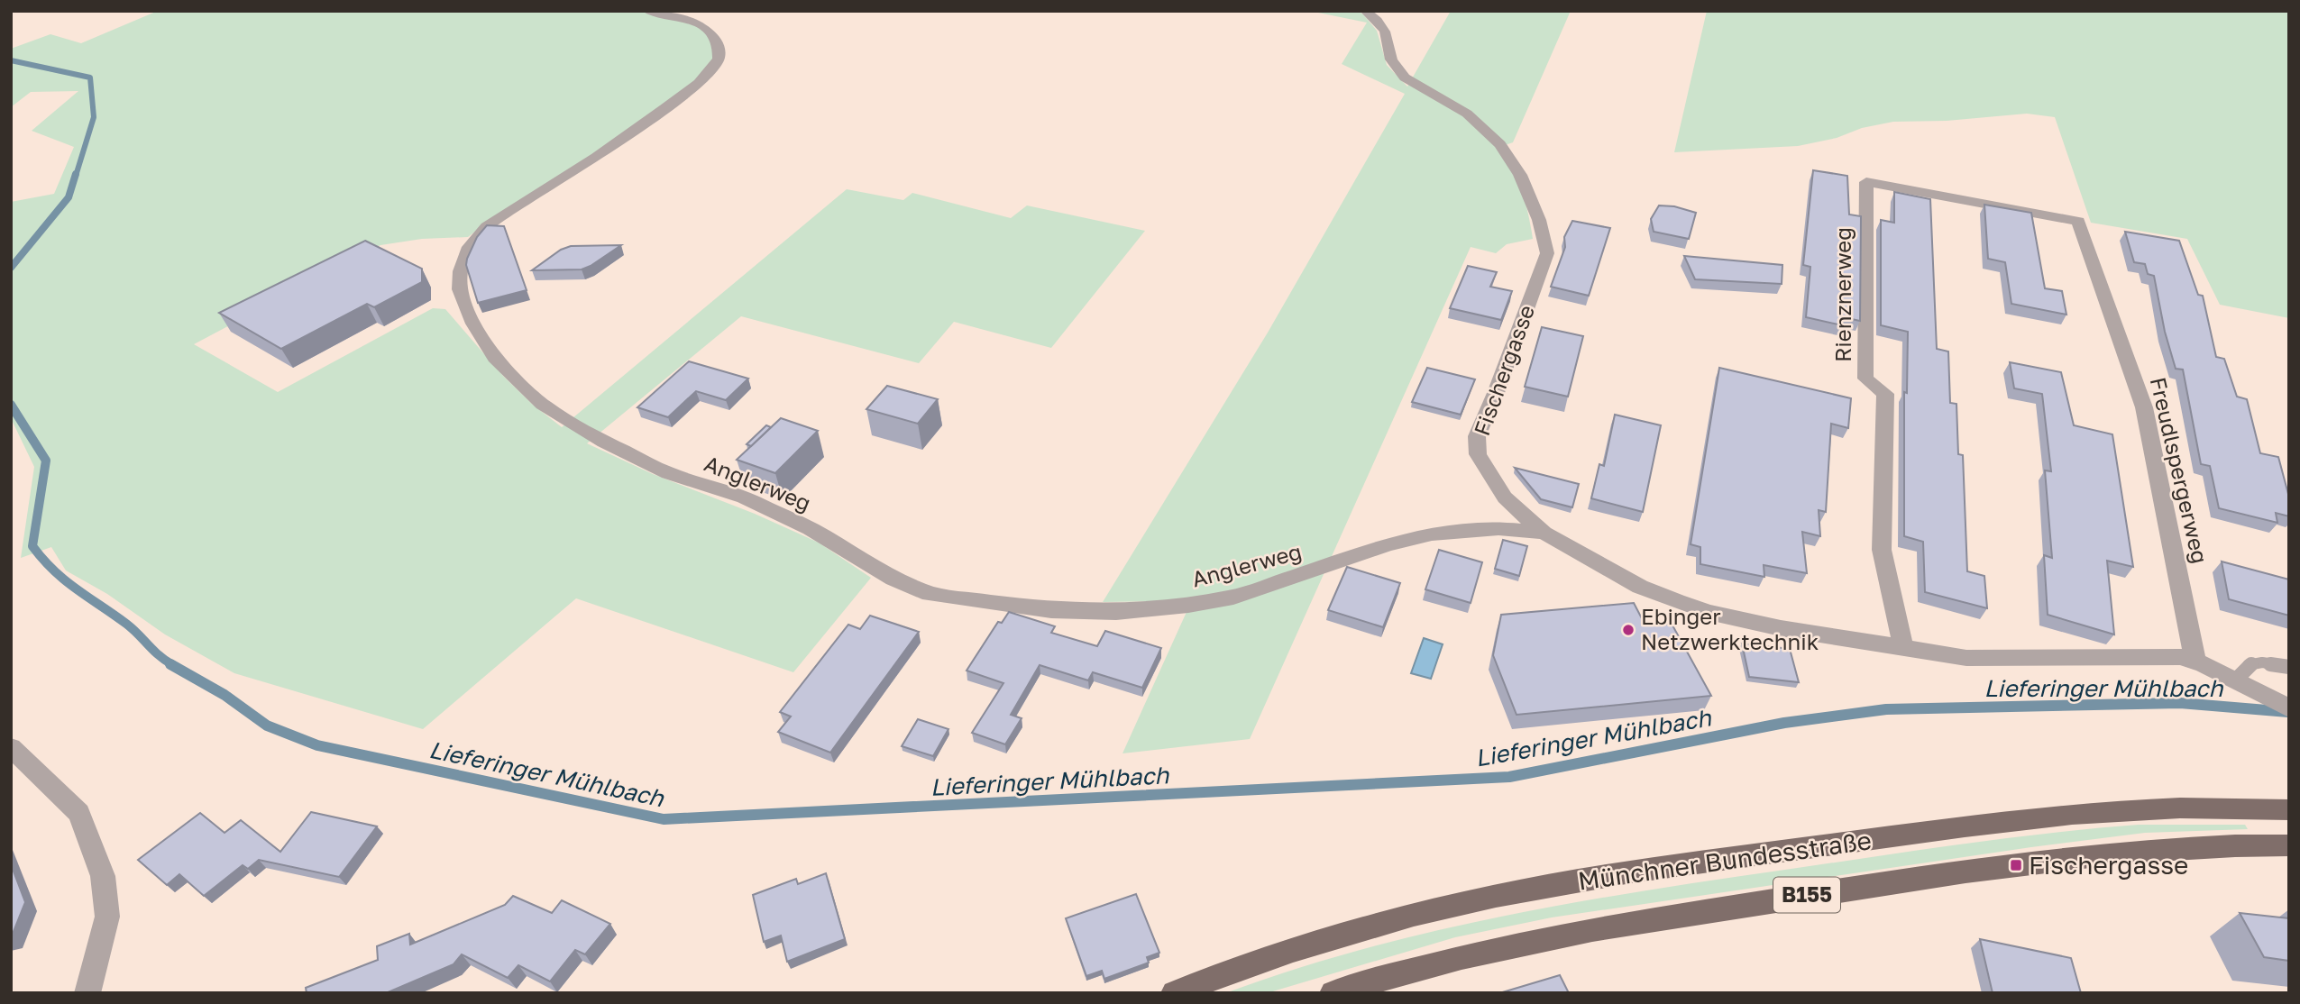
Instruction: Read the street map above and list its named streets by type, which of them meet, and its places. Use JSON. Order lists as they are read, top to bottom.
{
  "streets": {
    "main road": ["Münchner Bundesstraße", "B155"],
    "street": [
      "Rienznerweg",
      "Fischergasse",
      "Freudlspergerweg",
      "Anglerweg"
    ]
  },
  "crossings": [
    ["Rienznerweg", "Fischergasse"],
    ["Rienznerweg", "Freudlspergerweg"],
    ["Fischergasse", "Freudlspergerweg"],
    ["Fischergasse", "Anglerweg"]
  ],
  "water": ["Lieferinger Mühlbach"],
  "places": {
    "other": ["Ebinger Netzwerktechnik"],
    "transit": ["Fischergasse"]
  }
}
